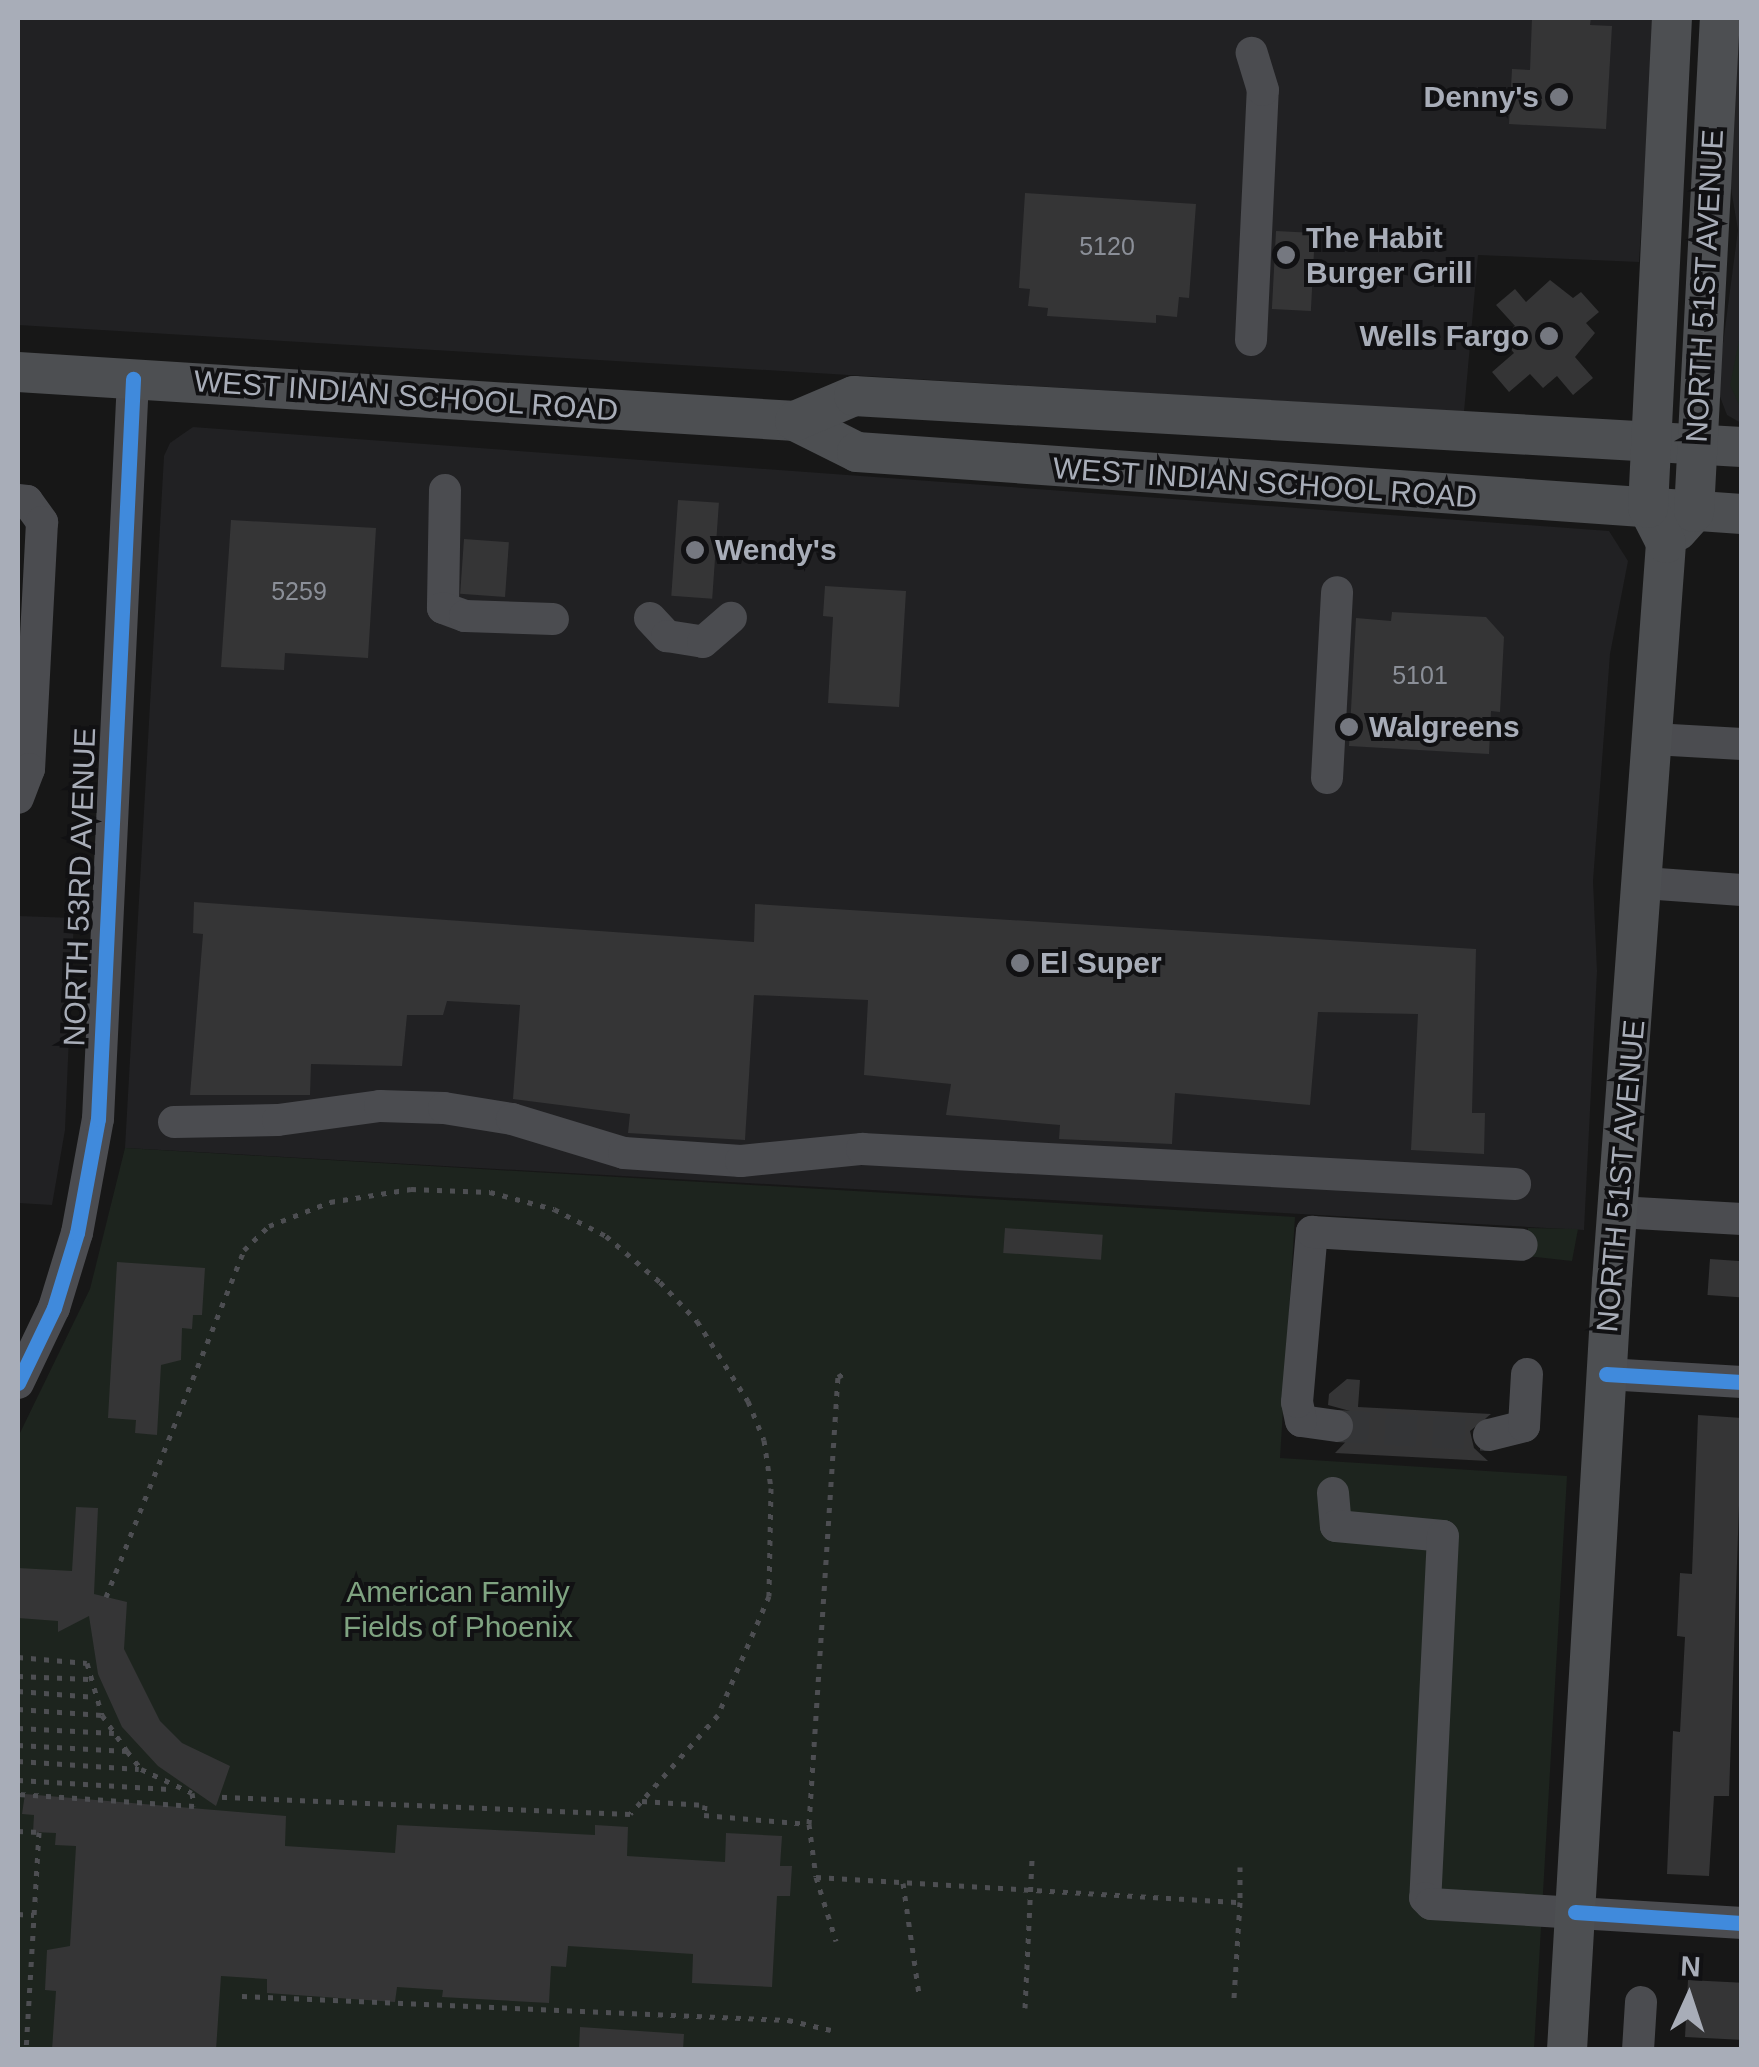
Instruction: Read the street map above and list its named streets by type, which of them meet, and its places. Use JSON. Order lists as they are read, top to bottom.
{
  "streets": {
    "main road": ["NORTH 51ST AVENUE", "WEST INDIAN SCHOOL ROAD"],
    "street": ["NORTH 53RD AVENUE"]
  },
  "crossings": [
    ["NORTH 51ST AVENUE", "WEST INDIAN SCHOOL ROAD"],
    ["WEST INDIAN SCHOOL ROAD", "NORTH 53RD AVENUE"]
  ],
  "parks": ["American Family Fields of Phoenix"],
  "places": [
    "Denny's",
    "The Habit Burger Grill",
    "Wells Fargo",
    "Wendy's",
    "Walgreens",
    "El Super"
  ],
  "house_numbers": ["5120", "5259", "5101"],
  "north": "top"
}
